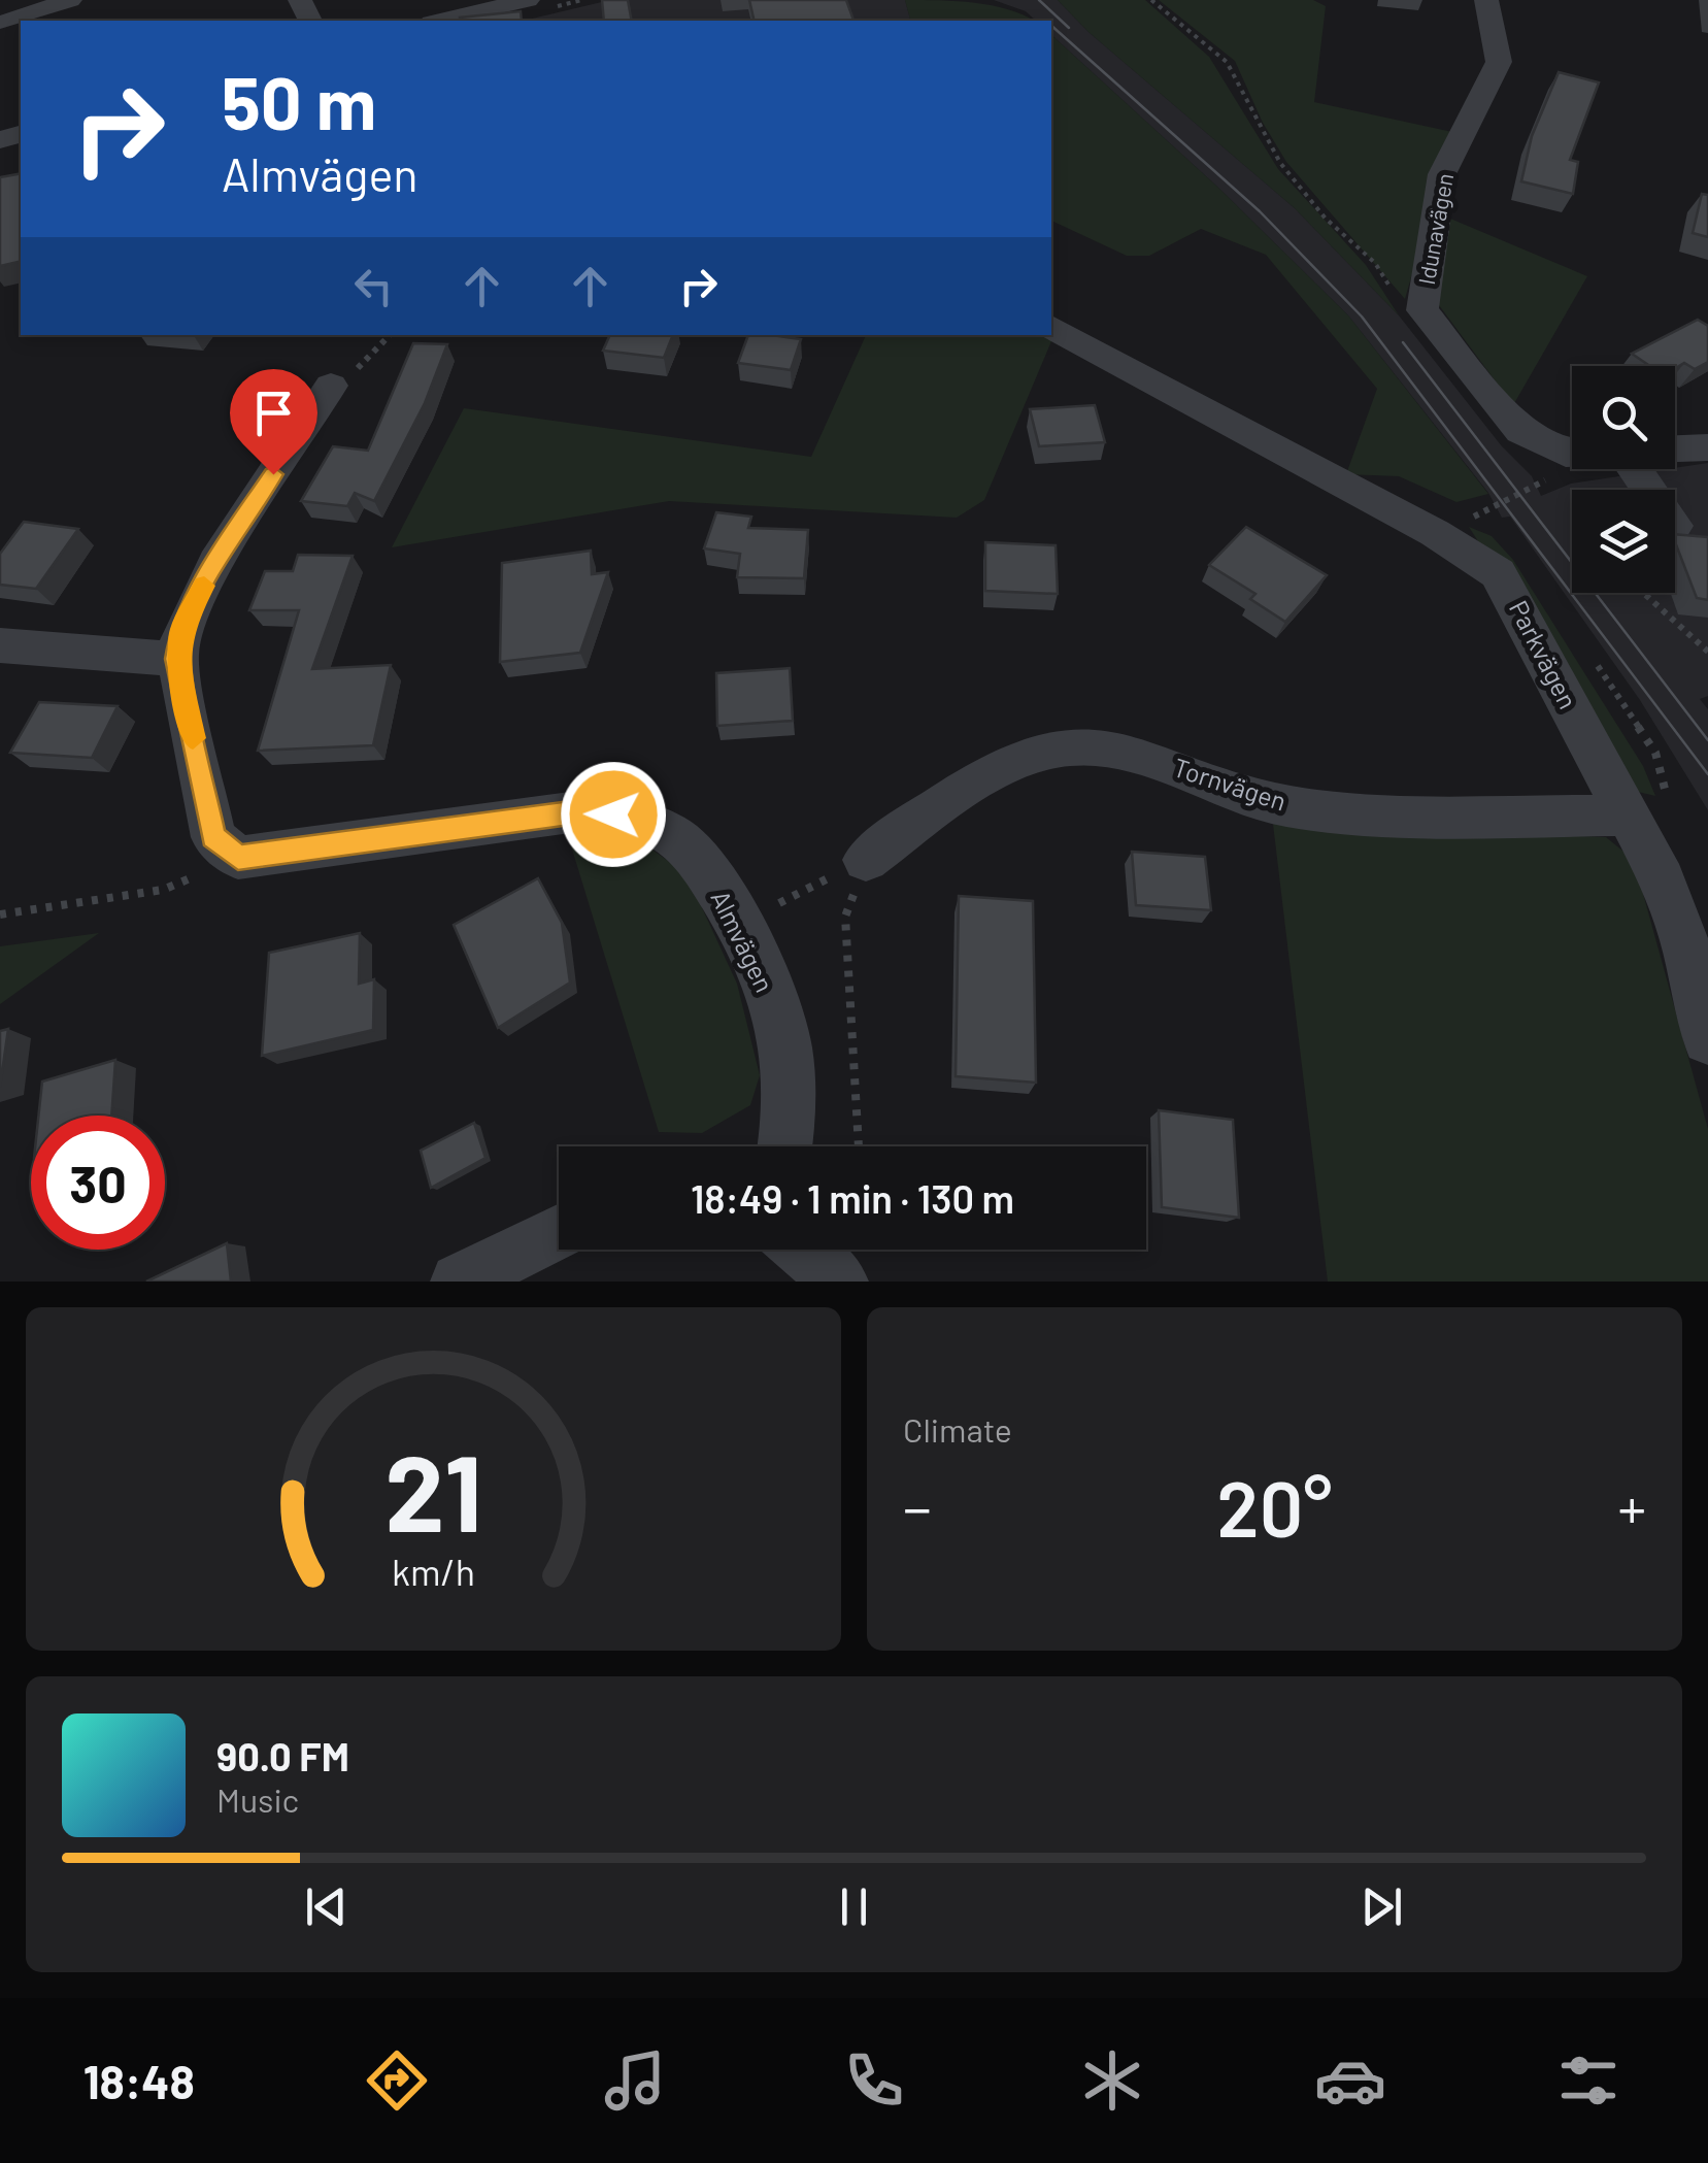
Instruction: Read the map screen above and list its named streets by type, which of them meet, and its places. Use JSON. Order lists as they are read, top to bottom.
{
  "streets": {
    "street": [
      "Idunavägen",
      "Parkvägen",
      "Tornvägen",
      "Almvägen"
    ]
  },
  "crossings": [
    ["Parkvägen", "Tornvägen"]
  ],
  "page": {
    "turn": ["50 m", "Almvägen"],
    "limit": "30",
    "trip": "18:49 · 1 min · 130 m",
    "tile": "Climate",
    "heat": ["−", "20°", "+"],
    "song": ["90.0 FM", "Music"],
    "tabs": "18:48",
    "gauge": ["21", "km/h"]
  }
}
